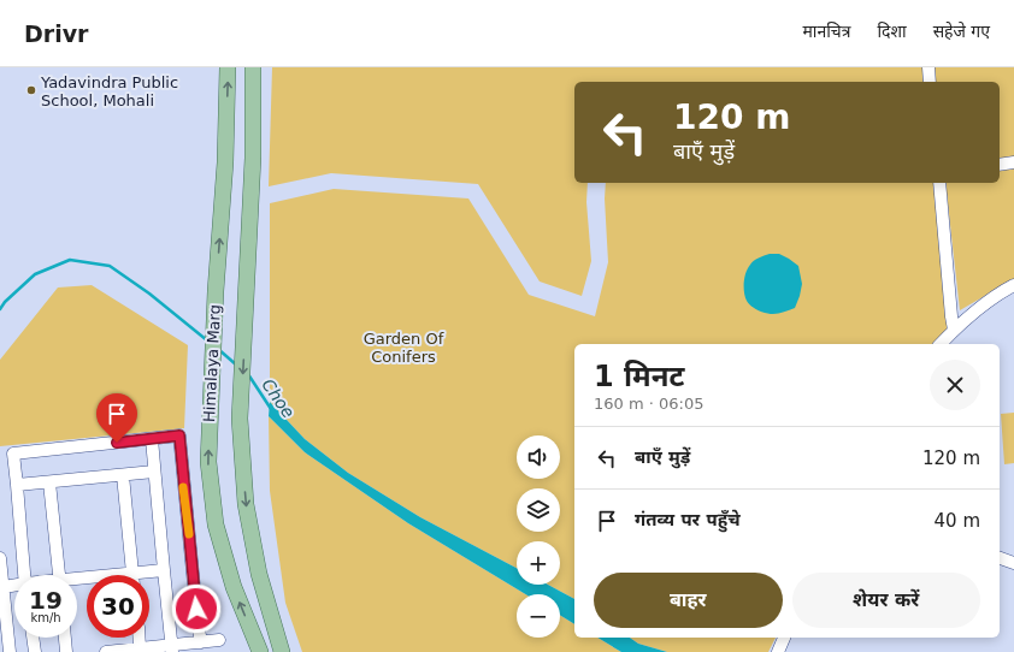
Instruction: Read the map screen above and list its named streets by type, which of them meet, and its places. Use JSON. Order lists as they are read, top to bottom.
{
  "streets": {
    "main road": ["Himalaya Marg"]
  },
  "water": ["Choe"],
  "parks": ["Garden Of Conifers"],
  "places": ["Yadavindra Public School, Mohali"],
  "page": {
    "header": "Drivr",
    "nav": ["मानचित्र", "दिशा", "सहेजे गए"],
    "turn": ["120 m", "बाएँ मुड़ें"],
    "heading": ["1 मिनट", "160 m · 06:05"],
    "list": [
      {
        "name": "बाएँ मुड़ें",
        "value": "120 m"
      },
      {
        "name": "गंतव्य पर पहुँचे",
        "value": "40 m"
      }
    ],
    "map_buttons": ["+", "−"],
    "buttons": ["बाहर", "शेयर करें"],
    "speed": "19 km/h",
    "limit": "30"
  }
}
